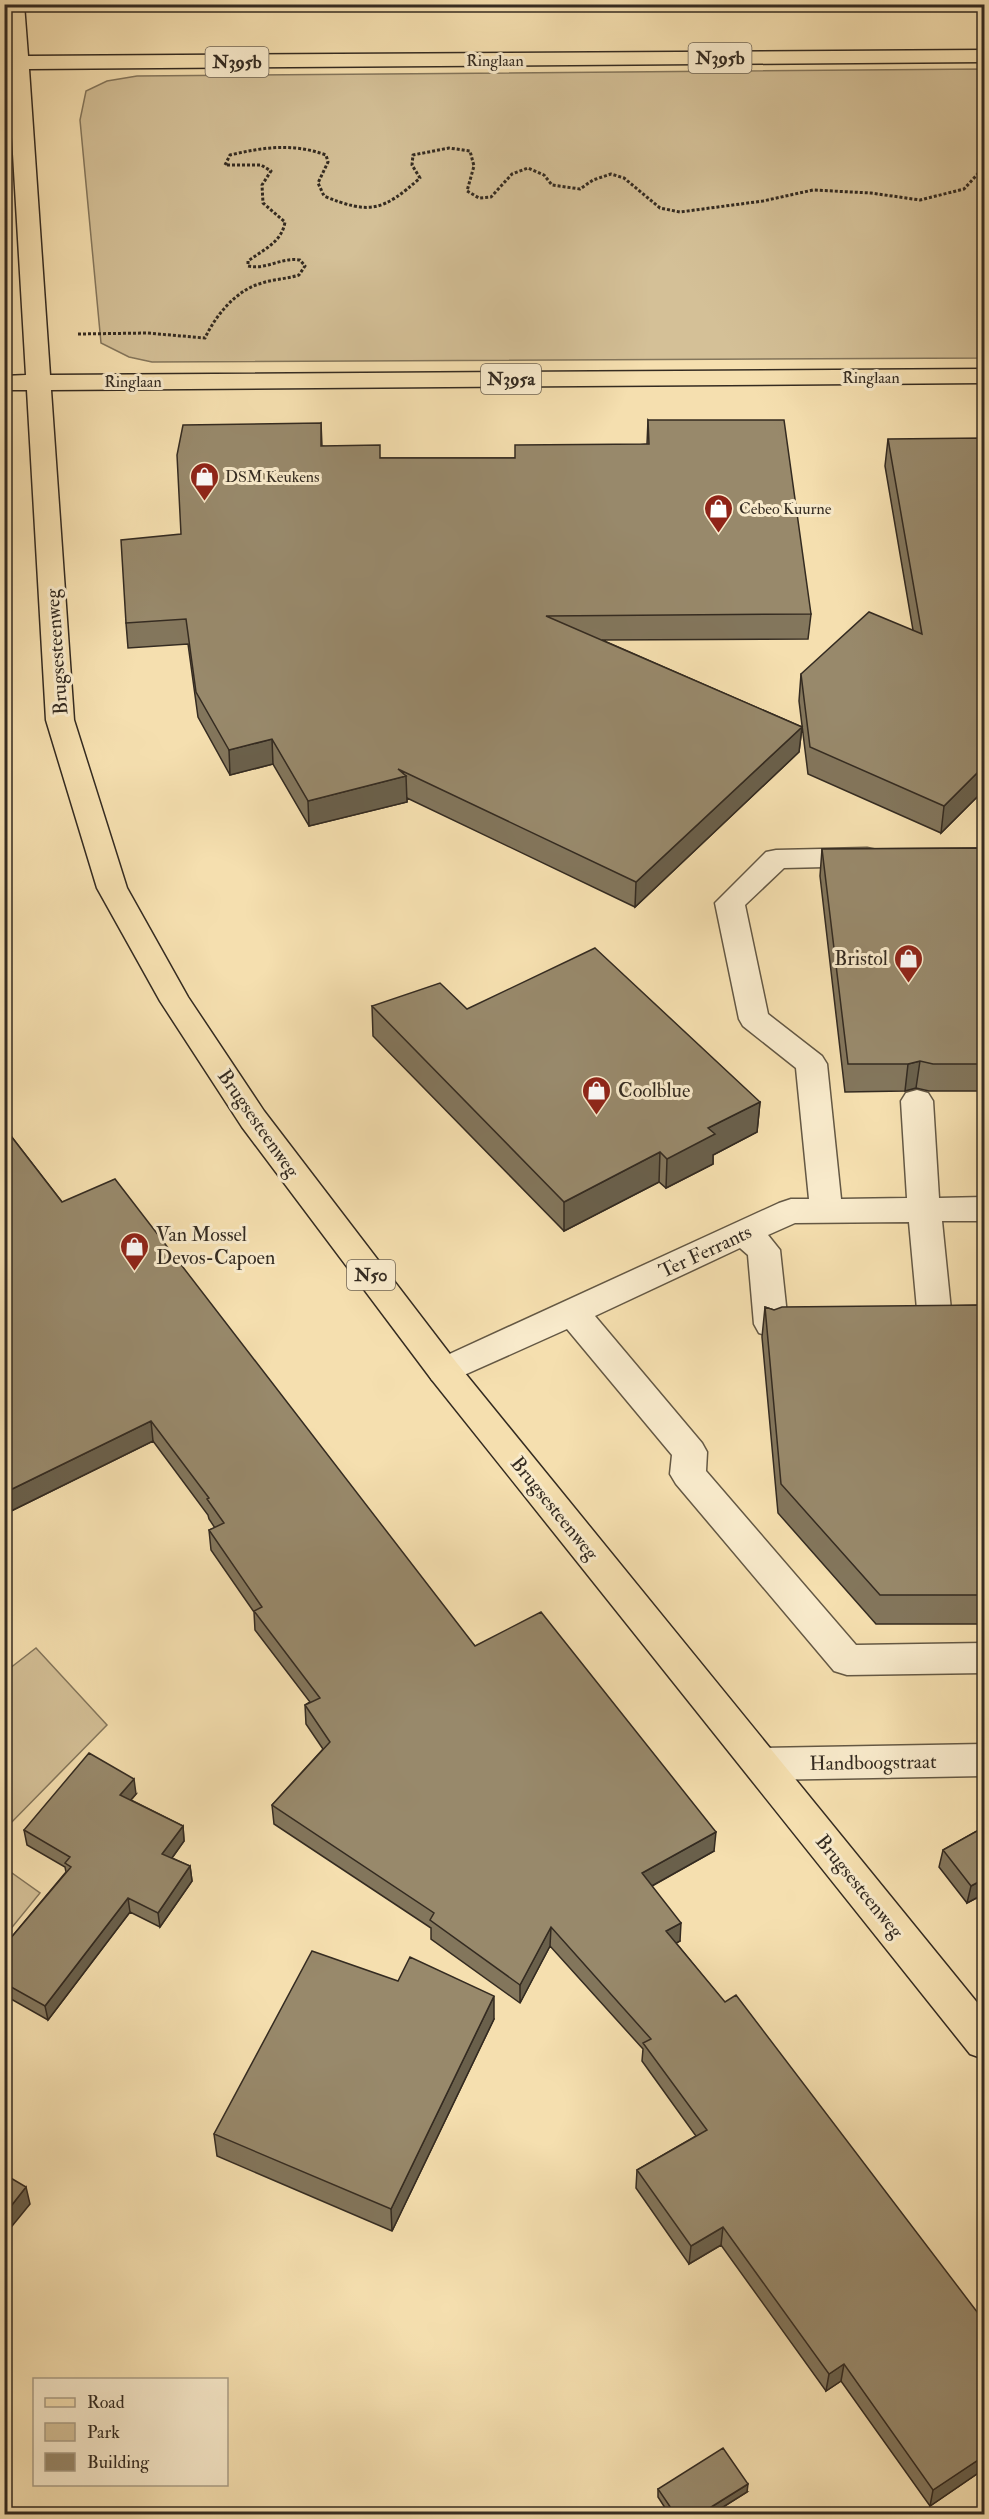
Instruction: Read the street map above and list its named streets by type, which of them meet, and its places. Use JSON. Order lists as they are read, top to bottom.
{
  "streets": {
    "main road": [
      "N395b",
      "Ringlaan",
      "N395a",
      "Brugsesteenweg",
      "N50"
    ],
    "street": ["Ter Ferrants", "Handboogstraat"]
  },
  "crossings": [
    ["Ringlaan", "N395a"],
    ["Ringlaan", "Brugsesteenweg"],
    ["N395a", "Brugsesteenweg"],
    ["Brugsesteenweg", "Ter Ferrants"],
    ["Brugsesteenweg", "Handboogstraat"]
  ],
  "places": {
    "shop": [
      "DSM Keukens",
      "Cebeo Kuurne",
      "Bristol",
      "Coolblue",
      "Van Mossel Devos-Capoen"
    ]
  },
  "legend": ["Road", "Park", "Building"]
}
